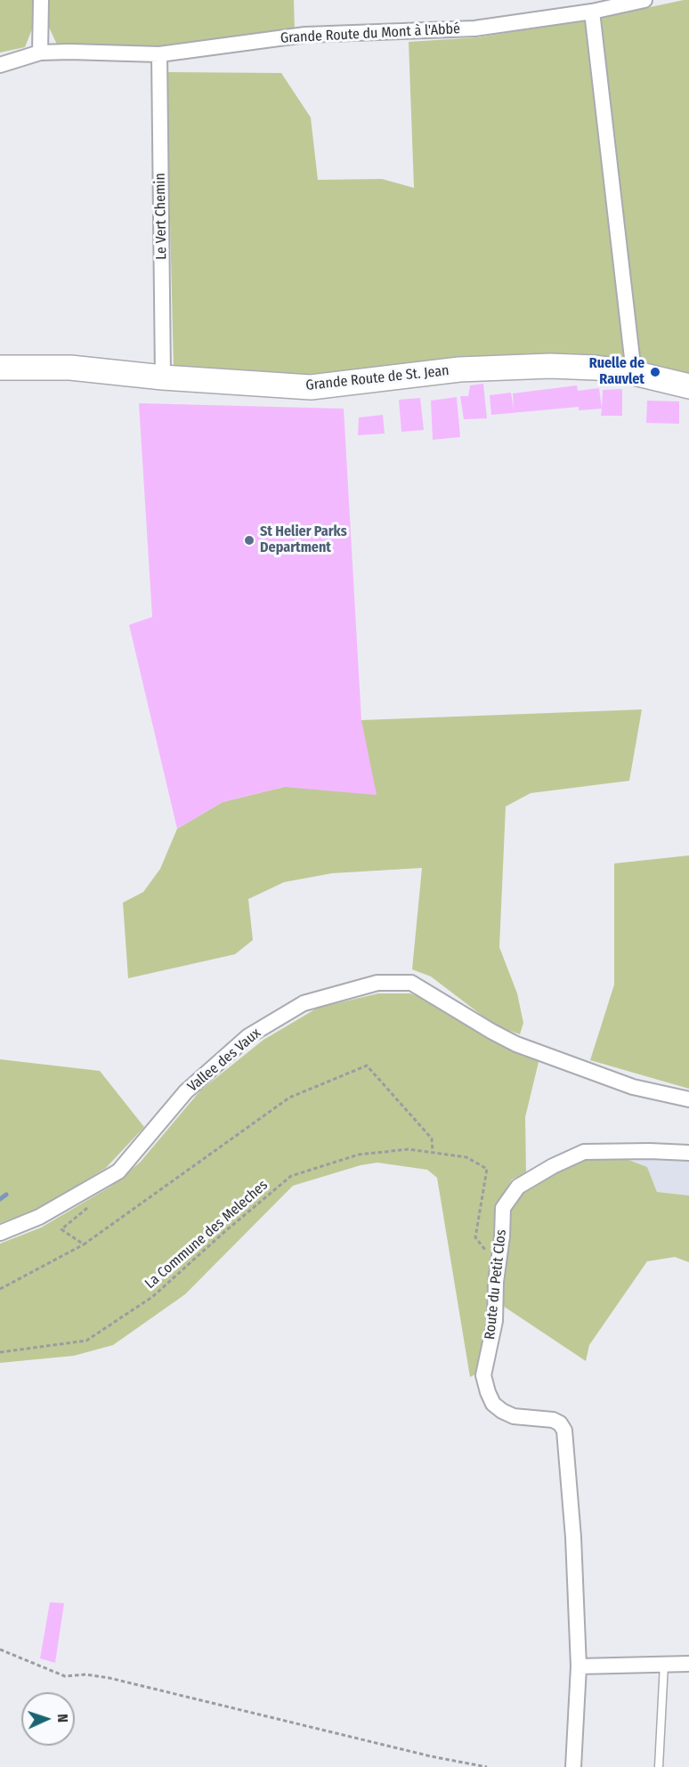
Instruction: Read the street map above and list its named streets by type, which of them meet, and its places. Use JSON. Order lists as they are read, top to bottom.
{
  "streets": {
    "main road": ["Grande Route de St. Jean"],
    "street": [
      "Grande Route du Mont à l'Abbé",
      "Le Vert Chemin",
      "Vallee des Vaux",
      "Route du Petit Clos"
    ],
    "path": ["La Commune des Meleches"]
  },
  "crossings": [
    ["Grande Route du Mont à l'Abbé", "Le Vert Chemin"],
    ["Le Vert Chemin", "Grande Route de St. Jean"],
    ["La Commune des Meleches", "Route du Petit Clos"]
  ],
  "places": ["Ruelle de Rauvlet", "St Helier Parks Department"],
  "north": "right"
}
